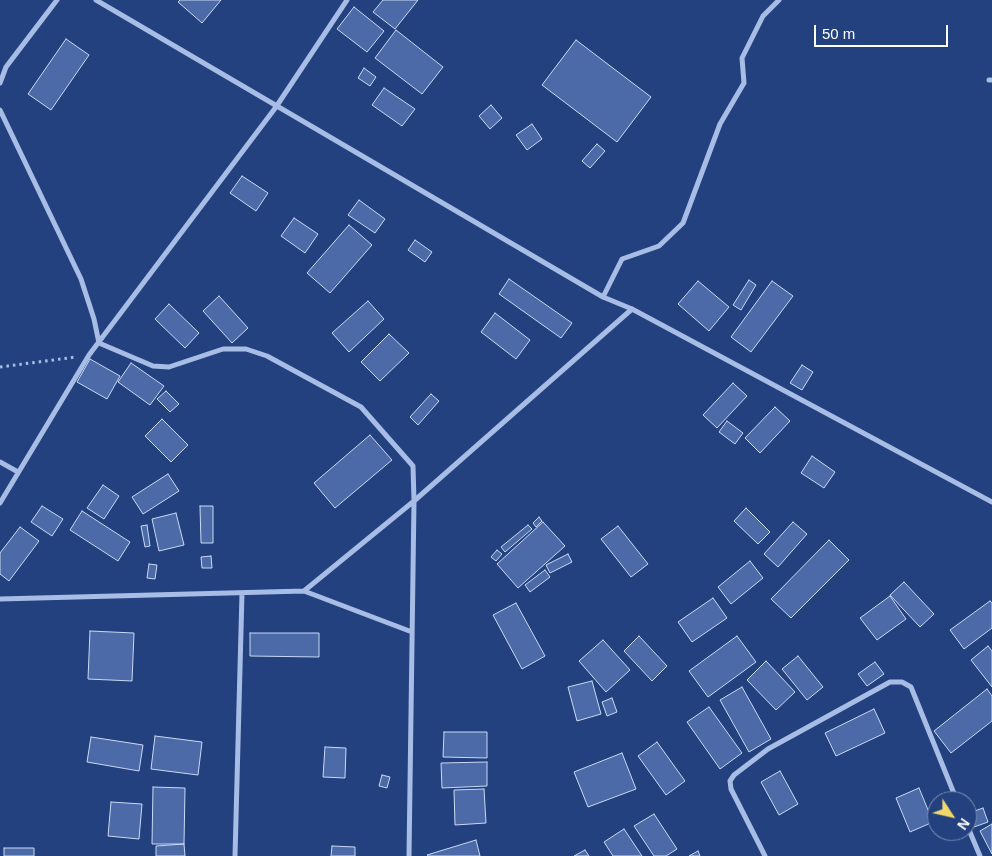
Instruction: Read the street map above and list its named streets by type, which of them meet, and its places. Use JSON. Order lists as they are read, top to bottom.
{
  "scale_bar": "50 m",
  "north": "bottom right"
}
